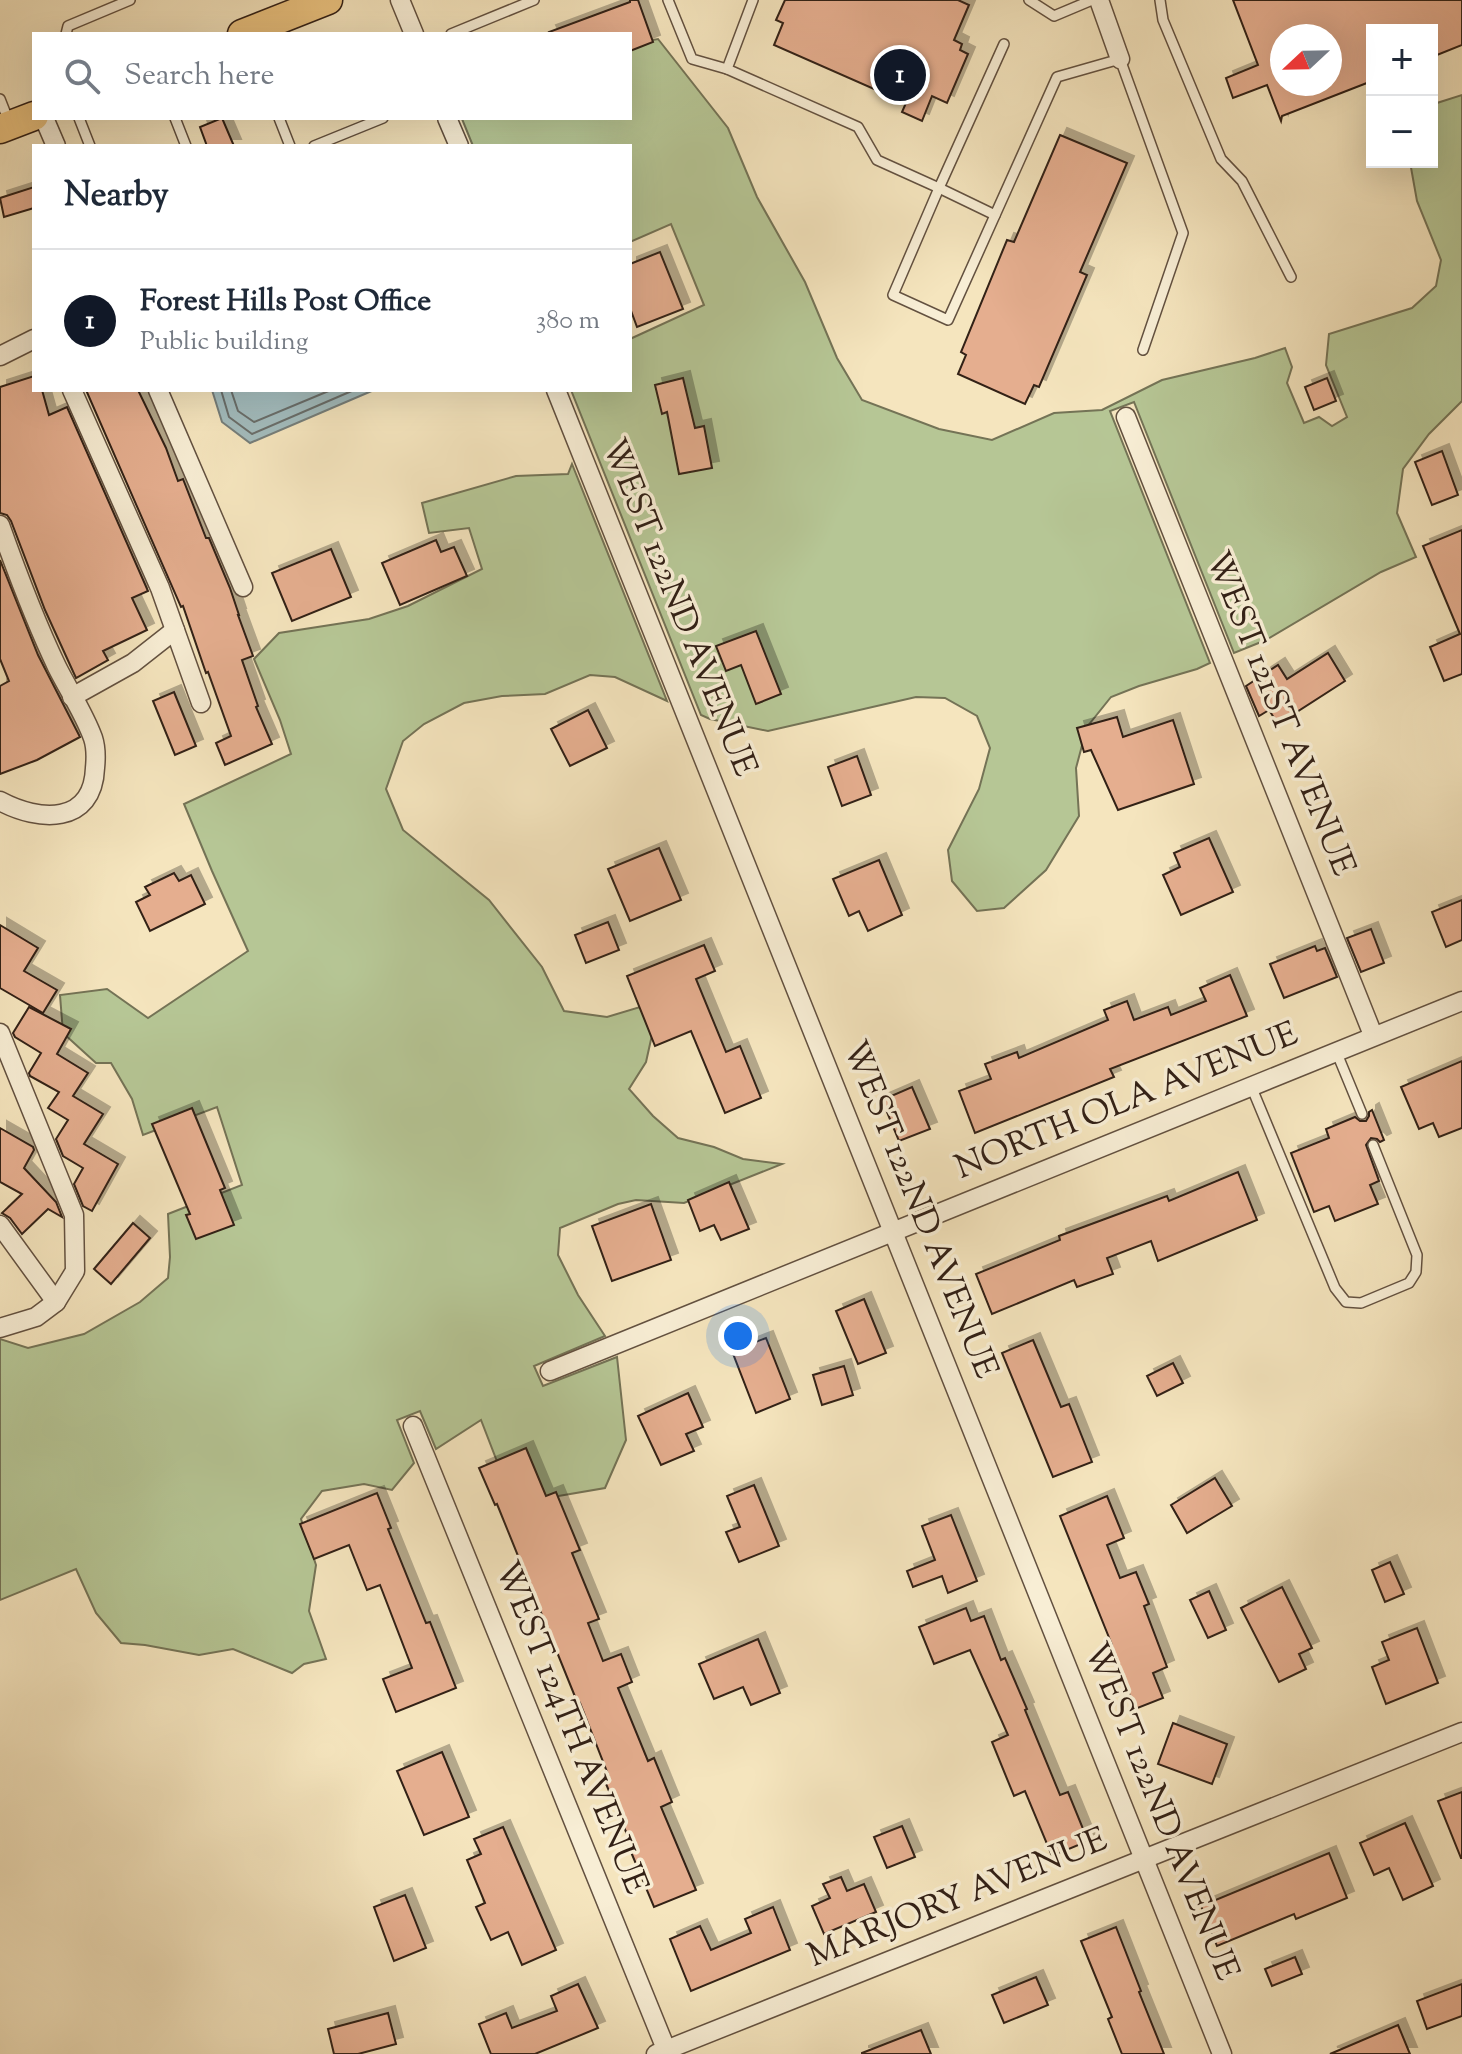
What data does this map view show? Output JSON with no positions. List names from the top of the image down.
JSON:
{
  "streets": {
    "street": [
      "WEST 122ND AVENUE",
      "WEST 121ST AVENUE",
      "NORTH OLA AVENUE",
      "WEST 124TH AVENUE",
      "MARJORY AVENUE"
    ]
  },
  "crossings": [
    ["WEST 122ND AVENUE", "NORTH OLA AVENUE"],
    ["WEST 122ND AVENUE", "MARJORY AVENUE"],
    ["WEST 121ST AVENUE", "NORTH OLA AVENUE"],
    ["WEST 124TH AVENUE", "MARJORY AVENUE"]
  ],
  "north": "left",
  "page": {
    "map_buttons": ["+", "−"],
    "search": "Search here",
    "pins": "1",
    "heading": "Nearby",
    "list": [
      {
        "mark": "1",
        "name": "Forest Hills Post Office",
        "note": "Public building",
        "value": "380 m"
      }
    ]
  }
}
